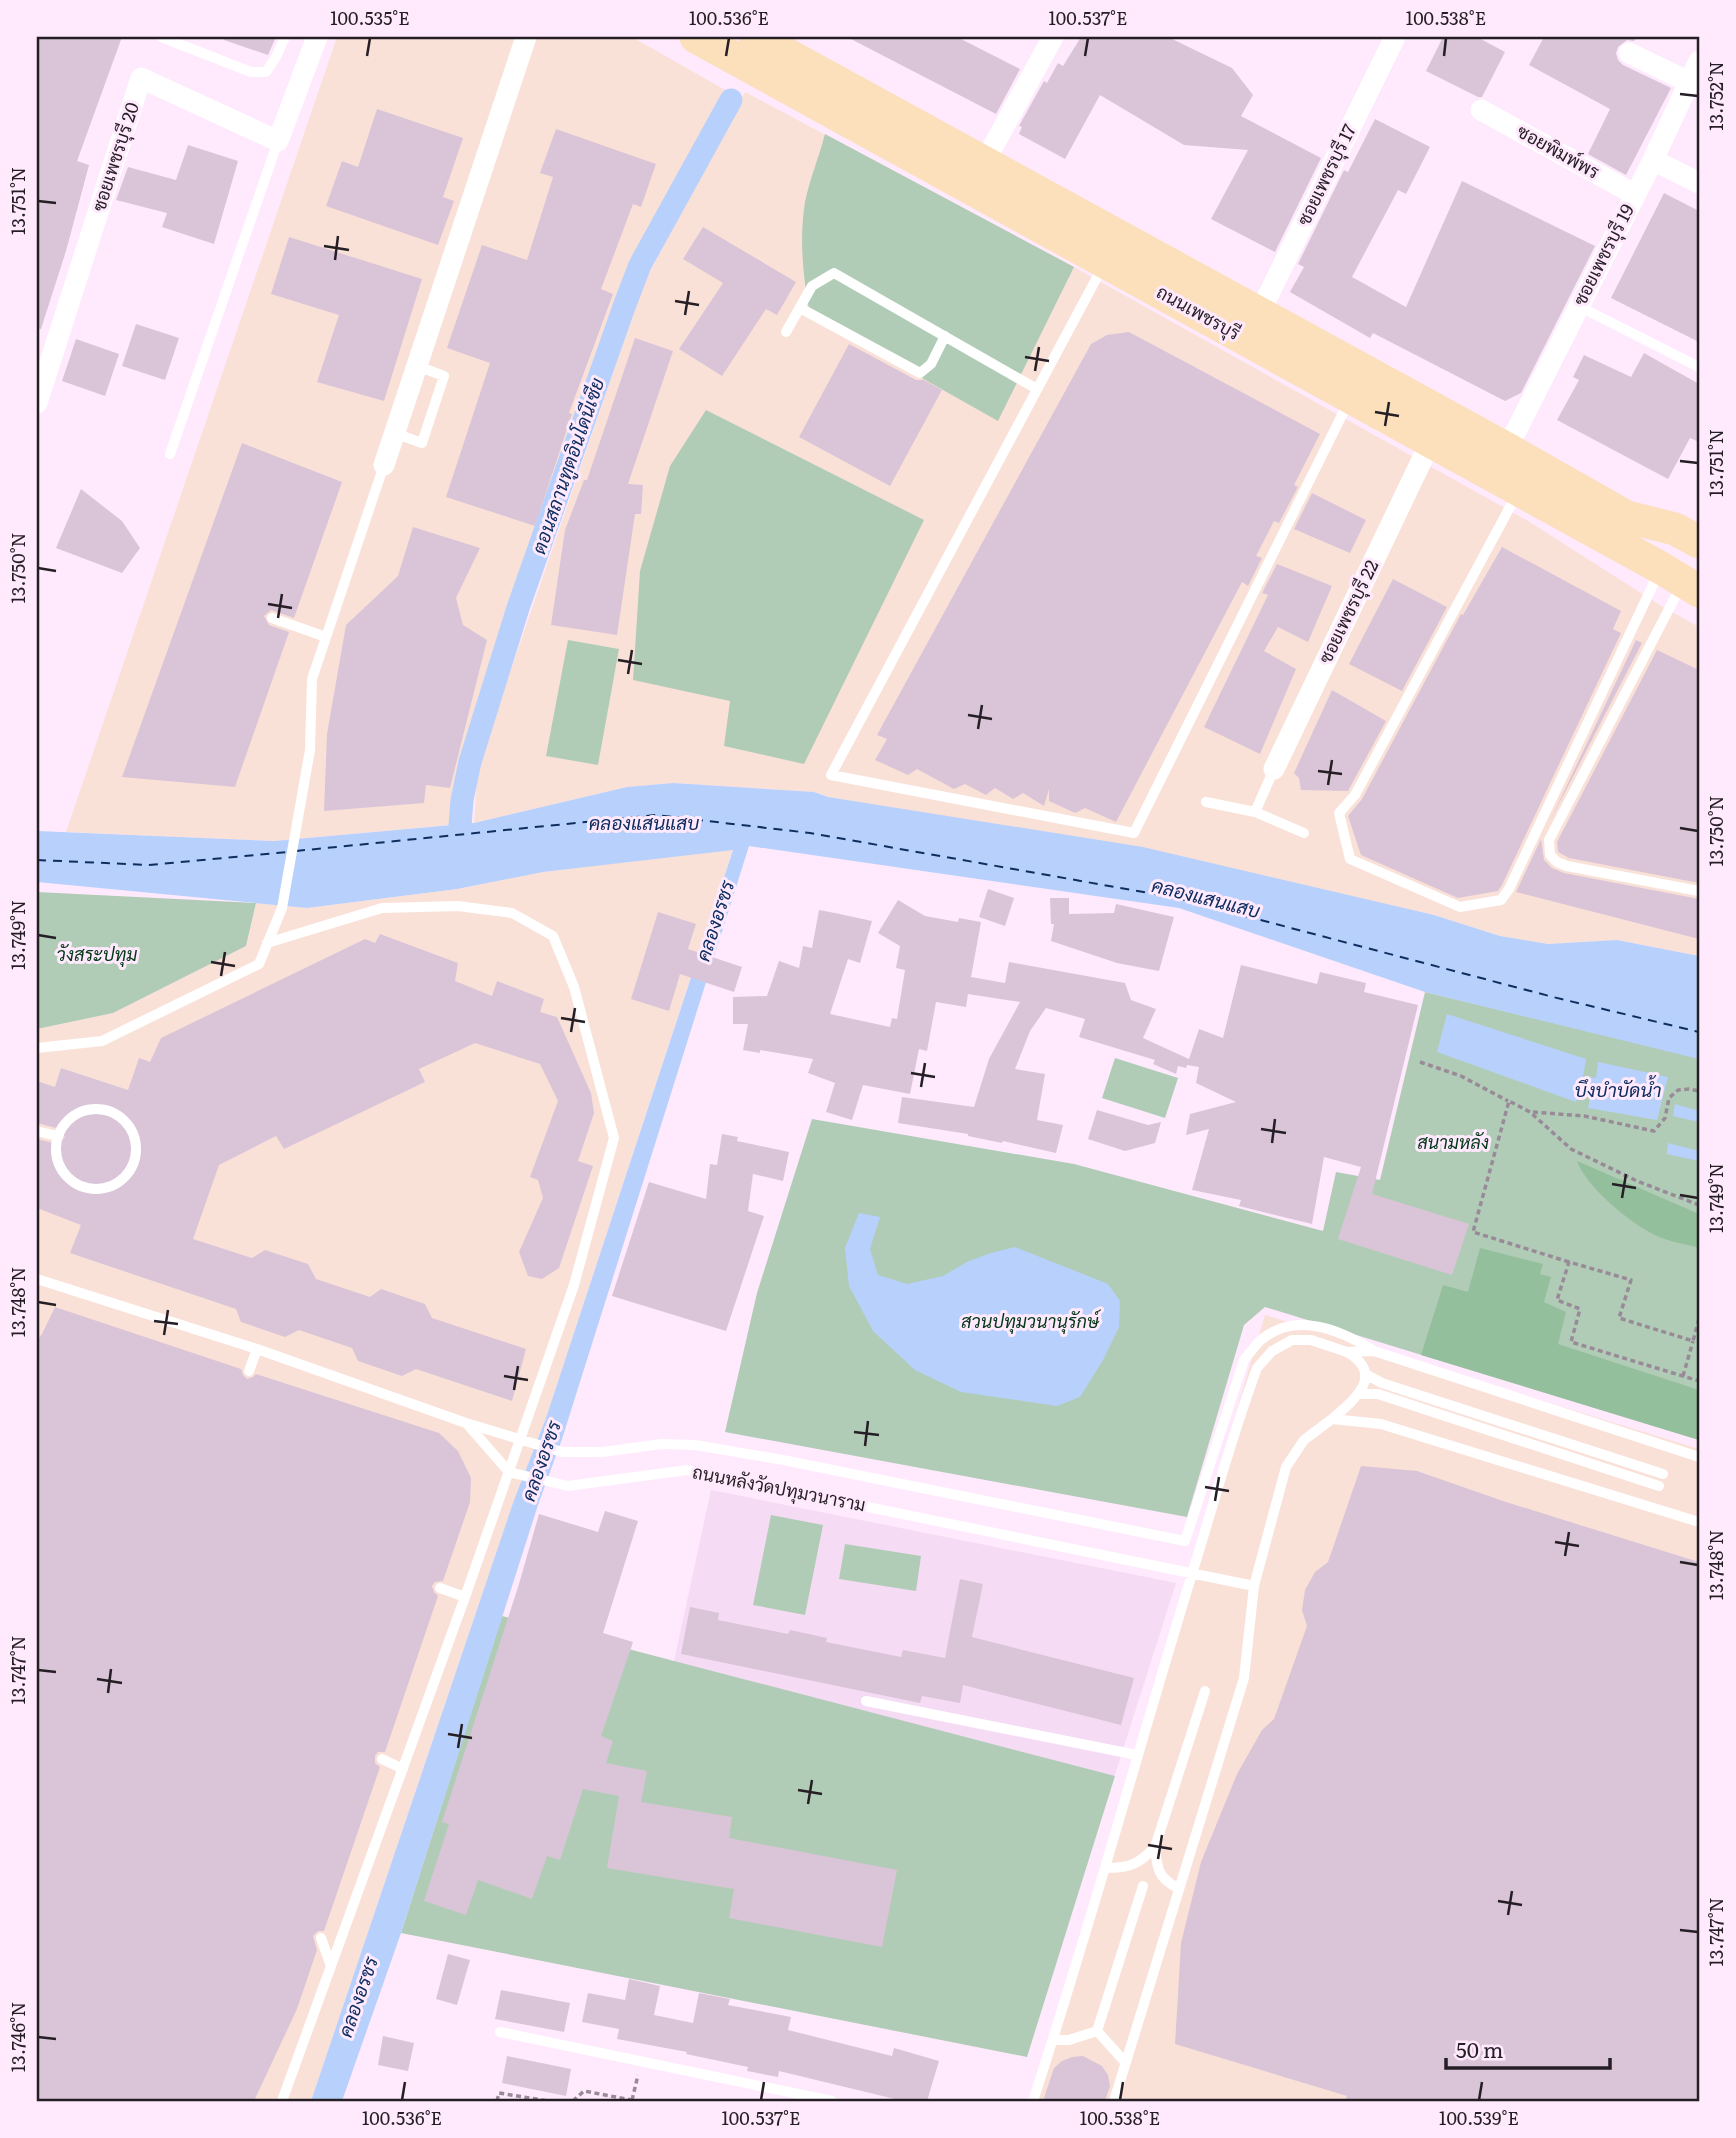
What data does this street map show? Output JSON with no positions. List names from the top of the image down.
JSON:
{
  "streets": {
    "main road": ["ถนนเพชรบุรี"],
    "street": [
      "ซอยพิมพ์พร",
      "ซอยเพชรบุรี 20",
      "ซอยเพชรบุรี 17",
      "ซอยเพชรบุรี 19",
      "ซอยเพชรบุรี 22"
    ],
    "lane": ["ถนนหลังวัดปทุมวนาราม"]
  },
  "crossings": [
    ["ซอยพิมพ์พร", "ซอยเพชรบุรี 19"],
    ["ซอยเพชรบุรี 17", "ถนนเพชรบุรี"],
    ["ซอยเพชรบุรี 19", "ถนนเพชรบุรี"],
    ["ถนนเพชรบุรี", "ซอยเพชรบุรี 22"]
  ],
  "water": [
    "ตอนสถานทูตอินโดนีเซีย",
    "คลองแสนแสบ",
    "คลองอรชร",
    "บึงบำบัดน้ำ"
  ],
  "parks": ["วังสระปทุม", "สนามหลัง", "สวนปทุมวนานุรักษ์"],
  "scale_bar": "50 m",
  "coordinates": [
    "100.535°E",
    "100.536°E",
    "100.537°E",
    "100.538°E",
    "13.752°N",
    "13.751°N",
    "13.750°N",
    "13.749°N",
    "13.748°N",
    "13.747°N",
    "13.746°N",
    "100.539°E"
  ]
}
